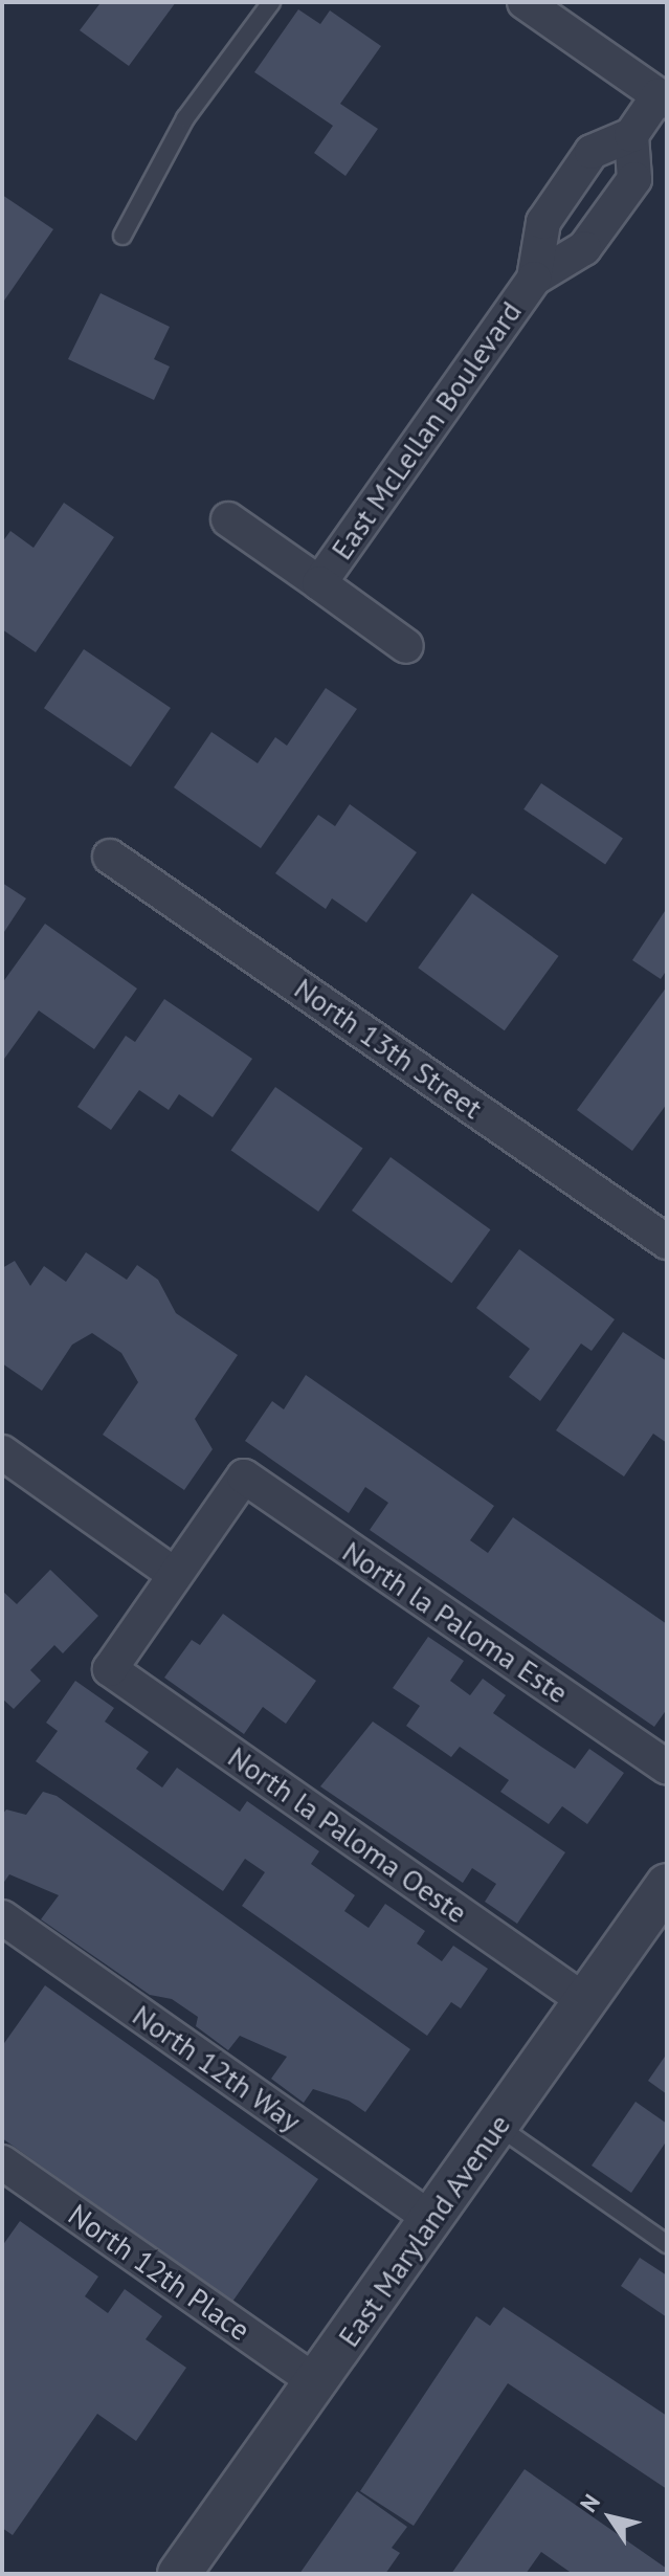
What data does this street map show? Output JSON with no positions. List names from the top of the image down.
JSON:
{
  "streets": {
    "street": [
      "East McLellan Boulevard",
      "North 13th Street",
      "North la Paloma Este",
      "North la Paloma Oeste",
      "North 12th Way",
      "East Maryland Avenue",
      "North 12th Place"
    ]
  },
  "crossings": [
    ["North la Paloma Este", "North la Paloma Oeste"],
    ["North la Paloma Oeste", "East Maryland Avenue"],
    ["North 12th Way", "East Maryland Avenue"],
    ["East Maryland Avenue", "North 12th Place"]
  ],
  "north": "top left"
}
